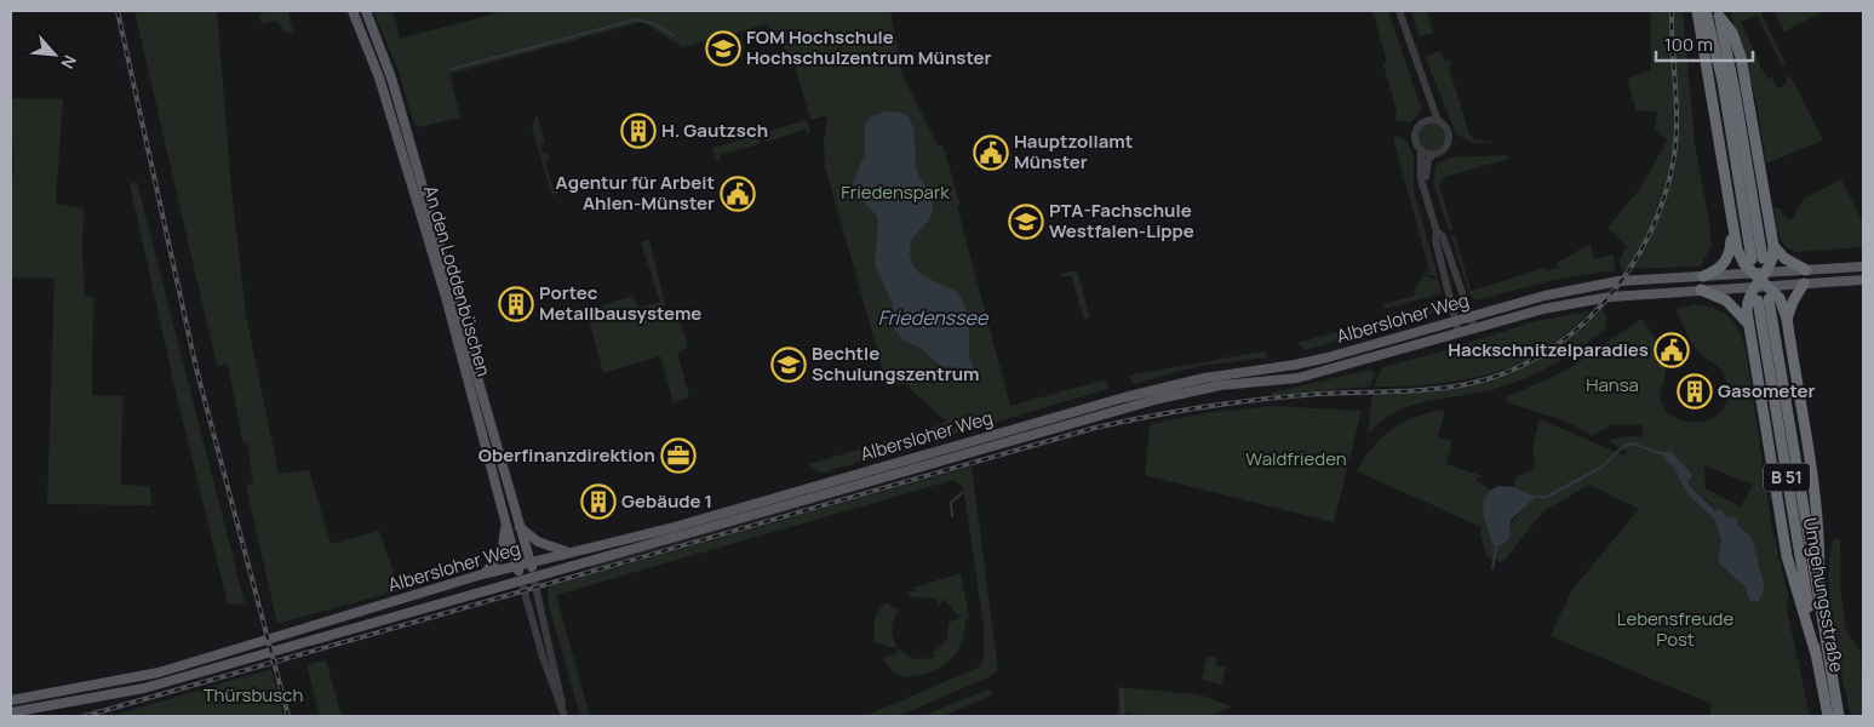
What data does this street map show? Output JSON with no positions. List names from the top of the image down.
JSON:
{
  "streets": {
    "highway": ["B 51", "Umgehungsstraße"],
    "main road": ["An den Loddenbüschen", "Albersloher Weg"]
  },
  "crossings": [
    ["An den Loddenbüschen", "Albersloher Weg"],
    ["Albersloher Weg", "B 51"],
    ["B 51", "Umgehungsstraße"]
  ],
  "water": ["Friedenssee"],
  "parks": [
    "Friedenspark",
    "Hansa",
    "Waldfrieden",
    "Lebensfreude Post",
    "Thürsbusch"
  ],
  "places": {
    "school or university": ["FOM Hochschule Hochschulzentrum Münster", "PTA-Fachschule Westfalen-Lippe", "Bechtle Schulungszentrum"],
    "building": [
      "H. Gautzsch",
      "Portec Metallbausysteme",
      "Gasometer",
      "Gebäude 1"
    ],
    "public building": ["Hauptzollamt Münster", "Agentur für Arbeit Ahlen-Münster", "Hackschnitzelparadies"],
    "office": ["Oberfinanzdirektion"]
  },
  "scale_bar": "100 m",
  "north": "bottom right"
}
